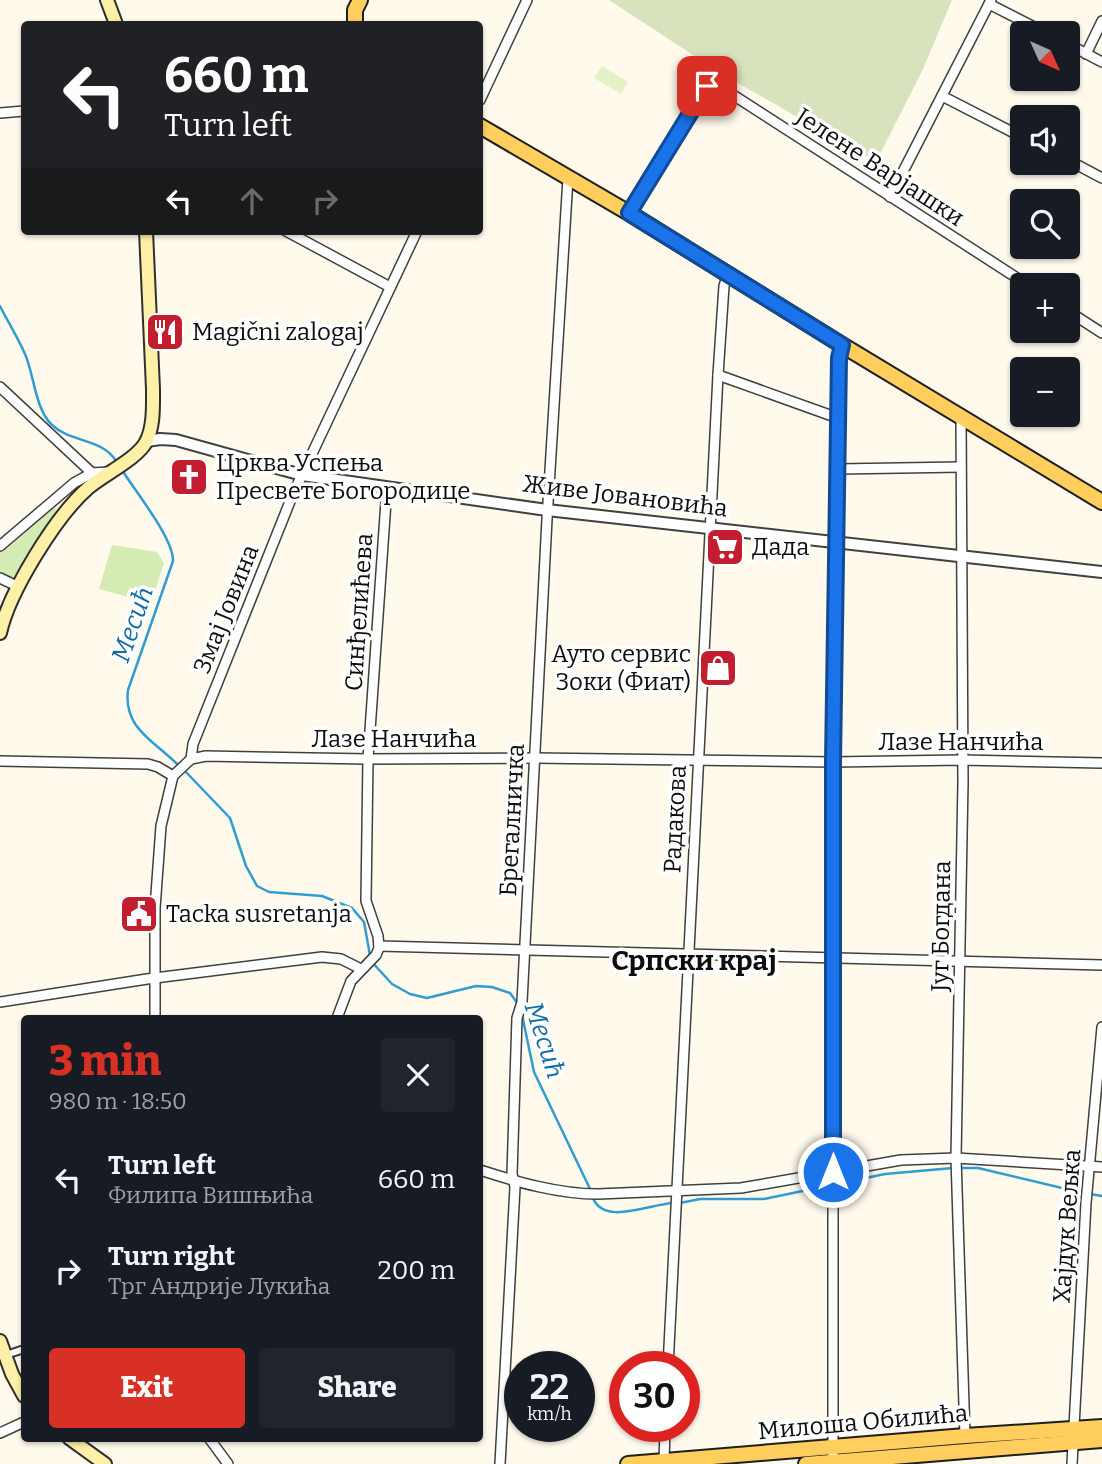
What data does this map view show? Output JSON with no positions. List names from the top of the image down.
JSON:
{
  "streets": {
    "main road": ["Милоша Обилића"],
    "street": [
      "Јелене Варјашки",
      "Живе Јовановића",
      "Змај Јовина",
      "Синђелићева",
      "Лазе Нанчића",
      "Радакова",
      "Брегалничка",
      "Југ Богдана",
      "Хајдук Вељка"
    ]
  },
  "crossings": [
    ["Живе Јовановића", "Змај Јовина"],
    ["Живе Јовановића", "Синђелићева"],
    ["Живе Јовановића", "Радакова"],
    ["Живе Јовановића", "Брегалничка"],
    ["Живе Јовановића", "Југ Богдана"],
    ["Змај Јовина", "Лазе Нанчића"],
    ["Синђелићева", "Лазе Нанчића"],
    ["Лазе Нанчића", "Радакова"],
    ["Лазе Нанчића", "Брегалничка"],
    ["Лазе Нанчића", "Југ Богдана"],
    ["Југ Богдана", "Милоша Обилића"],
    ["Хајдук Вељка", "Милоша Обилића"]
  ],
  "districts": ["Српски крај"],
  "water": ["Месић"],
  "places": {
    "restaurant": ["Magični zalogaj"],
    "church": ["Црква Успења Пресвете Богородице"],
    "supermarket": ["Дада"],
    "shop": ["Ауто сервис Зоки (Фиат)"],
    "public building": ["Tacka susretanja"]
  },
  "north": "bottom right",
  "page": {
    "map_buttons": ["+", "−"],
    "turn": ["660 m", "Turn left"],
    "heading": ["3 min", "980 m · 18:50"],
    "list": [
      {
        "name": "Turn left",
        "note": "Филипа Вишњића",
        "value": "660 m"
      },
      {
        "name": "Turn right",
        "note": "Трг Андрије Лукића",
        "value": "200 m"
      }
    ],
    "buttons": ["Exit", "Share"],
    "speed": "22 km/h",
    "limit": "30"
  }
}
